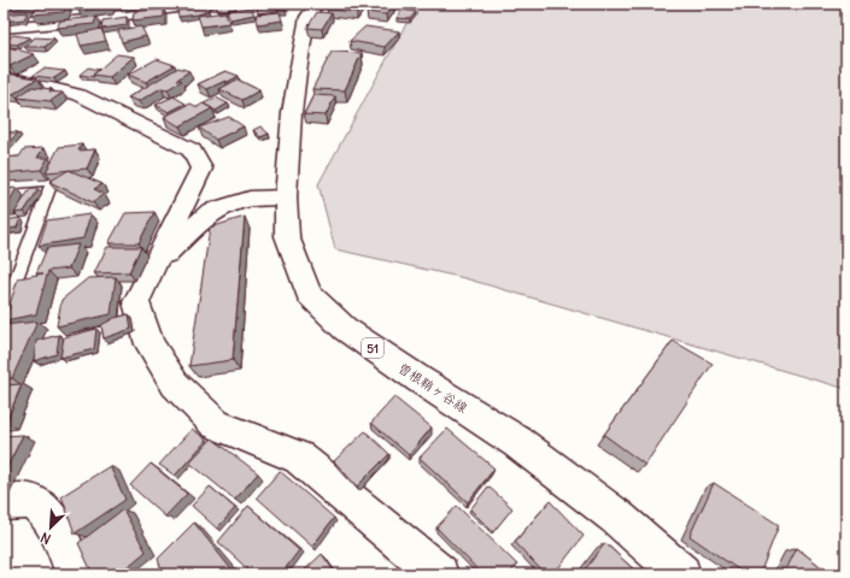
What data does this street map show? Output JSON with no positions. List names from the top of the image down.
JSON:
{
  "streets": {
    "street": ["51", "曽根鞘ヶ谷線"]
  },
  "north": "bottom left"
}
